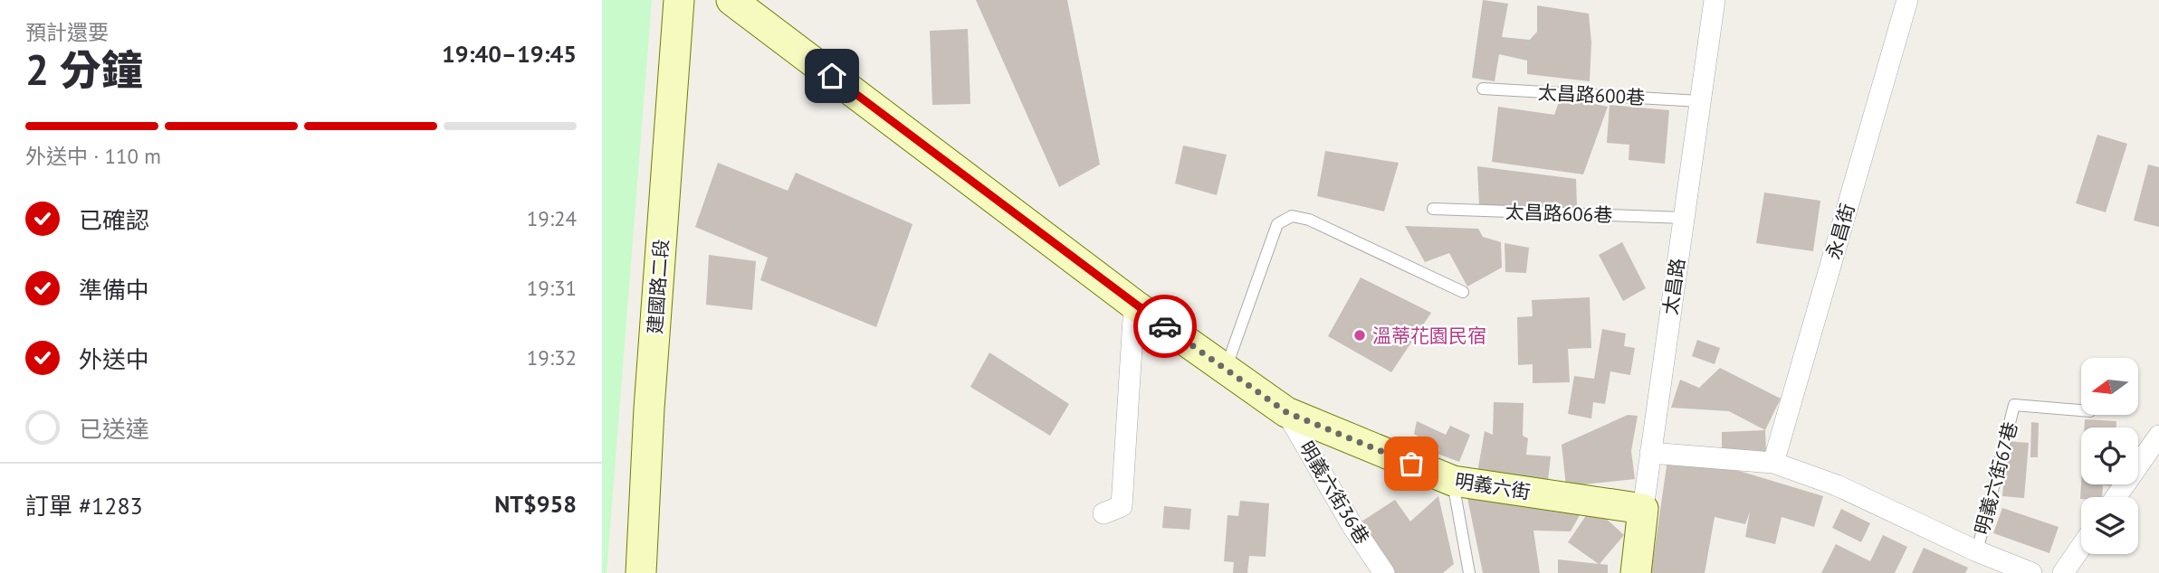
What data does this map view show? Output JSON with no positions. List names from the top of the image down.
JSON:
{
  "streets": {
    "street": [
      "永昌街",
      "建國路二段",
      "太昌路",
      "明義六街",
      "明義六街36巷"
    ],
    "lane": ["太昌路600巷", "太昌路606巷", "明義六街67巷"]
  },
  "crossings": [
    ["太昌路600巷", "太昌路"],
    ["太昌路606巷", "太昌路"],
    ["太昌路", "明義六街"],
    ["明義六街", "明義六街36巷"]
  ],
  "places": ["溫蒂花園民宿"],
  "north": "left",
  "page": {
    "heading": ["2 分鐘", "預計還要", "19:40–19:45"],
    "panel": ["訂單 #1283", "NT$958"],
    "bar": "外送中 · 110 m",
    "list": [
      ["已確認", "19:24"],
      ["準備中", "19:31"],
      ["外送中", "19:32"],
      "已送達"
    ]
  }
}
